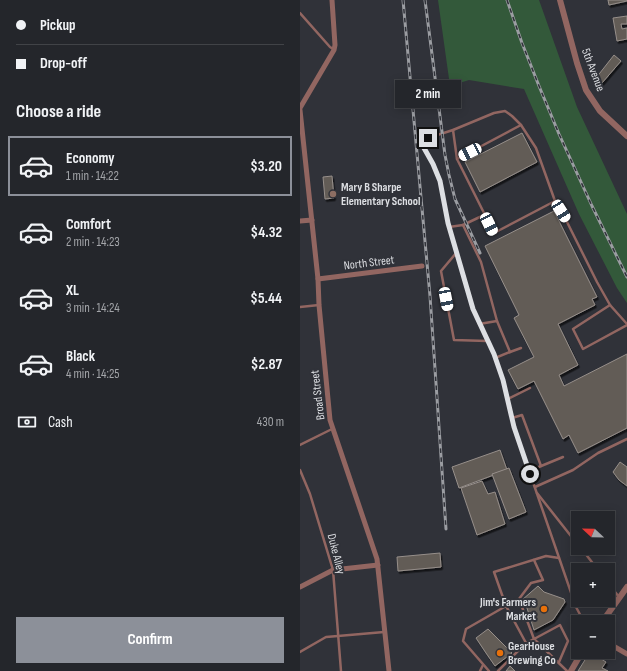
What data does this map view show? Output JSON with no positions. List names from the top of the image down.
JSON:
{
  "streets": {
    "street": ["5th Avenue", "North Street", "Broad Street"],
    "lane": ["Duke Alley"]
  },
  "crossings": [
    ["North Street", "Broad Street"]
  ],
  "places": ["Mary B Sharpe Elementary School", "Jim's Farmers Market", "GearHouse Brewing Co"],
  "north": "left",
  "page": {
    "banner": ["Pickup", "Drop-off"],
    "bubble": "2 min",
    "heading": "Choose a ride",
    "list": [
      {
        "name": "Economy",
        "note": "1 min · 14:22",
        "value": "$3.20"
      },
      {
        "name": "Comfort",
        "note": "2 min · 14:23",
        "value": "$4.32"
      },
      {
        "name": "XL",
        "note": "3 min · 14:24",
        "value": "$5.44"
      },
      {
        "name": "Black",
        "note": "4 min · 14:25",
        "value": "$2.87"
      }
    ],
    "pay": ["Cash", "430 m"],
    "map_buttons": ["+", "−"],
    "buttons": "Confirm"
  }
}
